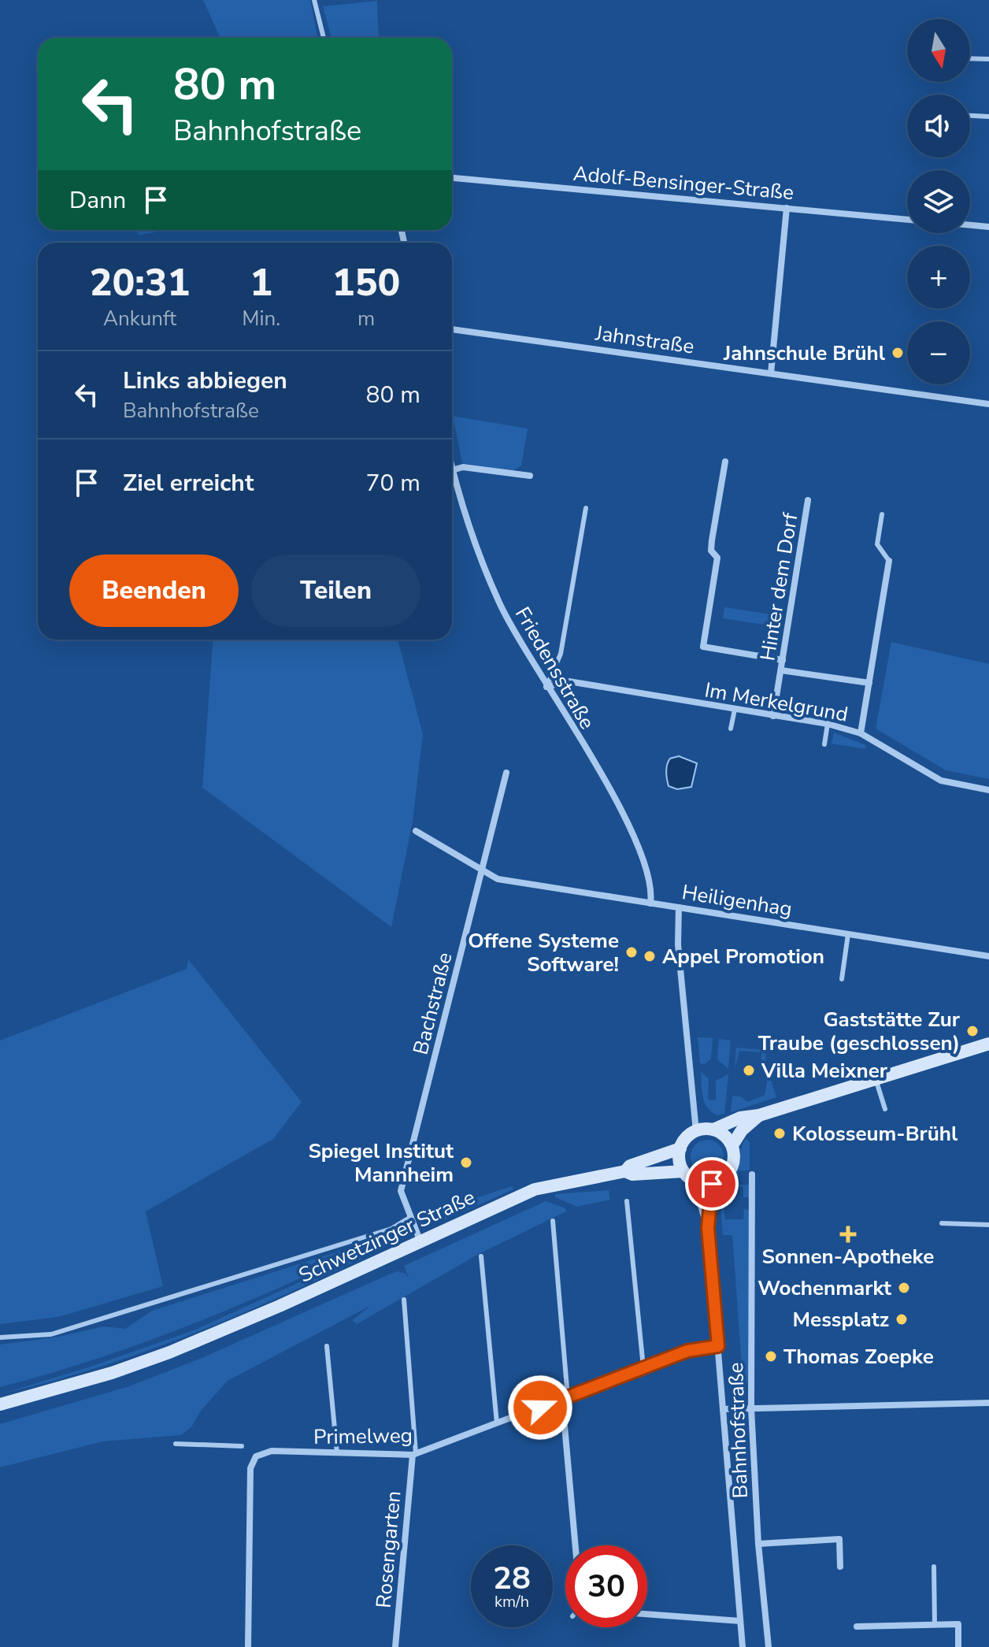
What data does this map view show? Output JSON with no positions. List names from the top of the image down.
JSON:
{
  "streets": {
    "main road": ["Schwetzinger Straße"],
    "street": [
      "Adolf-Bensinger-Straße",
      "Jahnstraße",
      "Hinter dem Dorf",
      "Friedensstraße",
      "Im Merkelgrund",
      "Heiligenhag",
      "Bachstraße",
      "Bahnhofstraße",
      "Primelweg",
      "Rosengarten"
    ]
  },
  "crossings": [
    ["Hinter dem Dorf", "Im Merkelgrund"],
    ["Friedensstraße", "Im Merkelgrund"],
    ["Friedensstraße", "Heiligenhag"],
    ["Heiligenhag", "Bachstraße"],
    ["Bachstraße", "Schwetzinger Straße"],
    ["Schwetzinger Straße", "Bahnhofstraße"],
    ["Bahnhofstraße", "Primelweg"],
    ["Primelweg", "Rosengarten"]
  ],
  "places": {
    "other": [
      "Jahnschule Brühl",
      "Offene Systeme Software!",
      "Appel Promotion",
      "Gaststätte Zur Traube (geschlossen)",
      "Villa Meixner",
      "Kolosseum-Brühl",
      "Spiegel Institut Mannheim",
      "Wochenmarkt",
      "Messplatz",
      "Thomas Zoepke"
    ],
    "health": ["Sonnen-Apotheke"]
  },
  "north": "bottom",
  "page": {
    "map_buttons": ["+", "−"],
    "turn": ["80 m", "Bahnhofstraße"],
    "then": "Dann",
    "eta": [
      "20:31",
      "Ankunft",
      "1",
      "Min.",
      "150",
      "m"
    ],
    "list": [
      {
        "name": "Links abbiegen",
        "note": "Bahnhofstraße",
        "value": "80 m"
      },
      {
        "name": "Ziel erreicht",
        "value": "70 m"
      }
    ],
    "buttons": ["Beenden", "Teilen"],
    "speed": "28 km/h",
    "limit": "30"
  }
}
